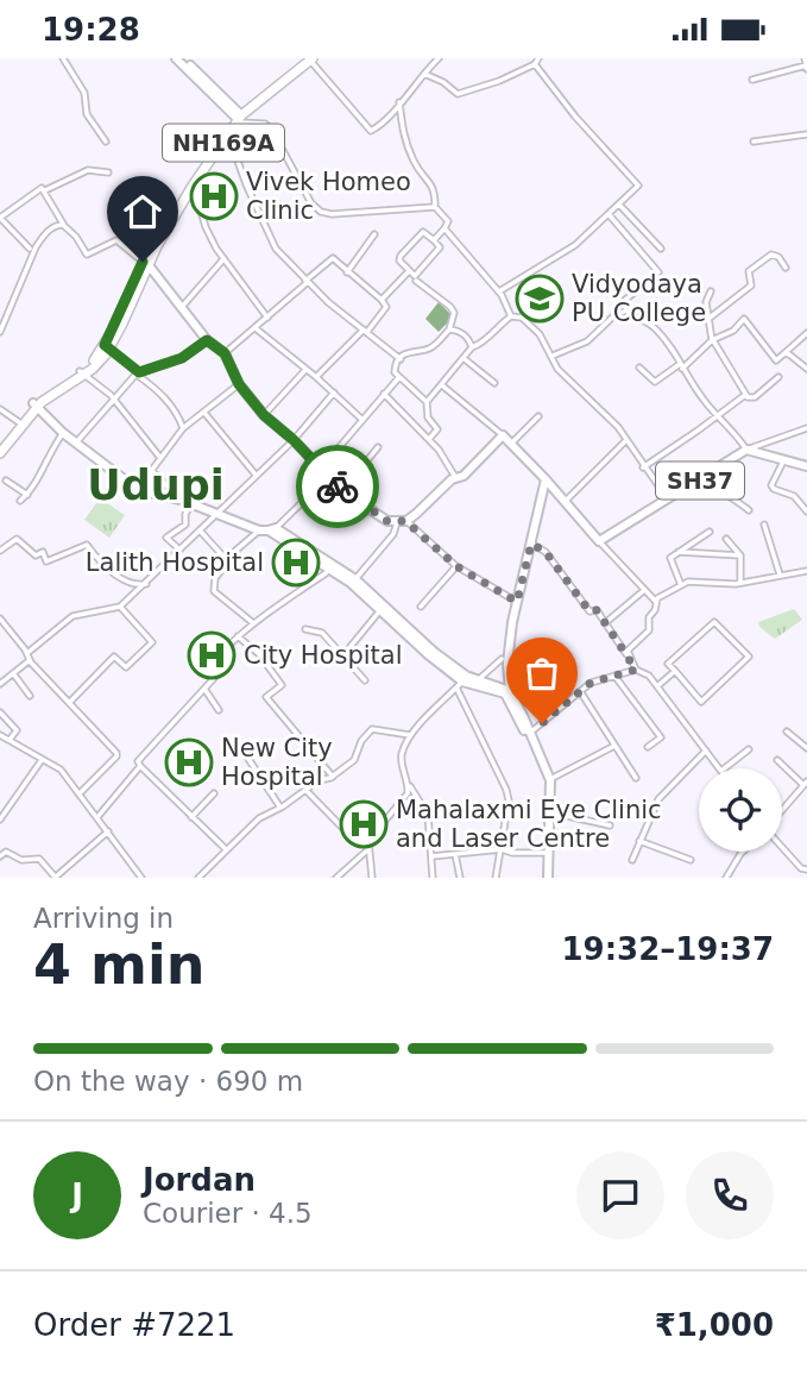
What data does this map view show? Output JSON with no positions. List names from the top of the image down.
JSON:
{
  "streets": {
    "highway": ["NH169A"],
    "main road": ["SH37"]
  },
  "districts": ["Udupi"],
  "places": {
    "hospital": [
      "Vivek Homeo Clinic",
      "Lalith Hospital",
      "City Hospital",
      "New City Hospital",
      "Mahalaxmi Eye Clinic and Laser Centre"
    ],
    "school or university": ["Vidyodaya PU College"]
  },
  "page": {
    "status": "19:28",
    "heading": ["4 min", "Arriving in", "19:32–19:37"],
    "panel": [
      "Jordan",
      "Courier · 4.5",
      "Order #7221",
      "₹1,000"
    ],
    "bar": "On the way · 690 m",
    "round": "J"
  }
}
